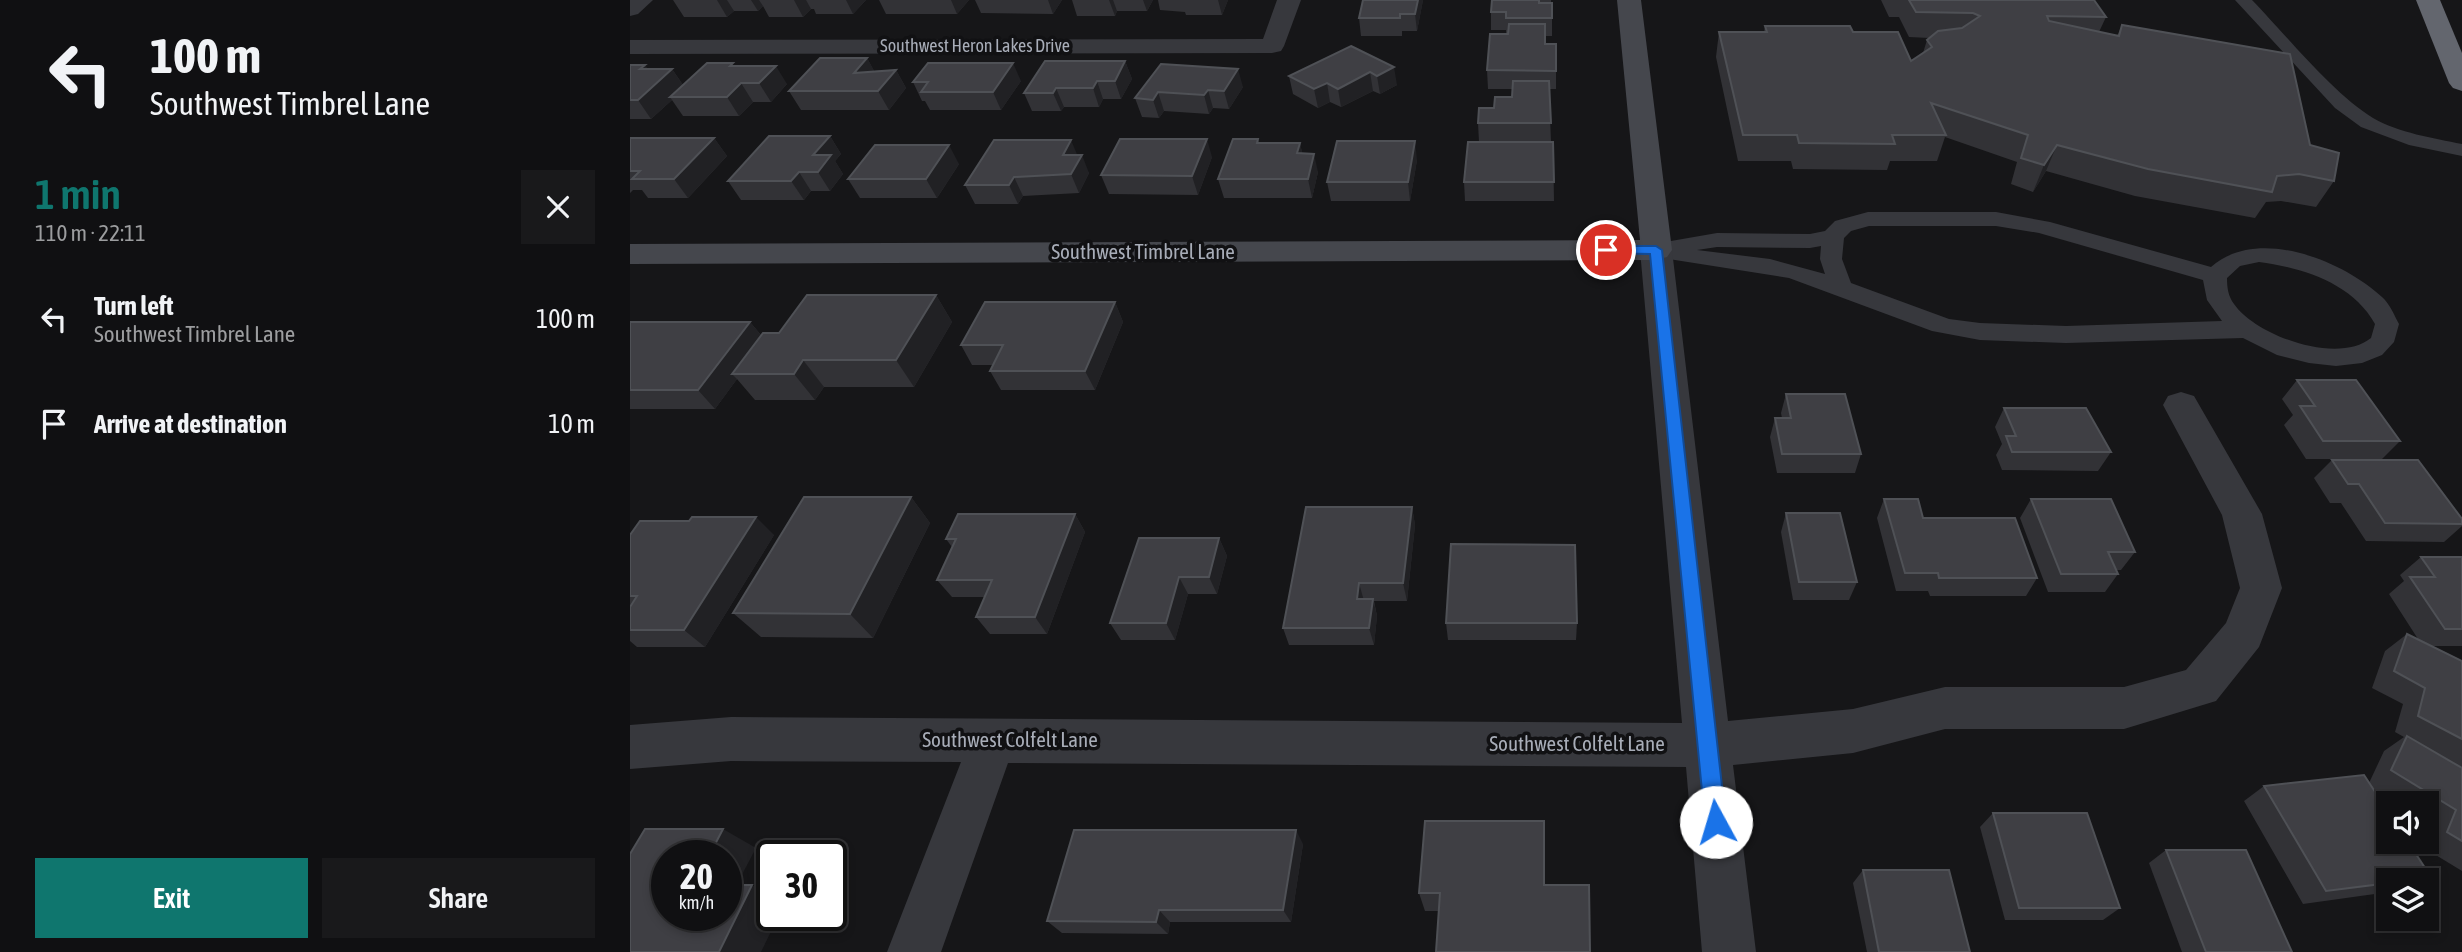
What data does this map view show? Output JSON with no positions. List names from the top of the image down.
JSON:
{
  "streets": {
    "street": ["Southwest Heron Lakes Drive", "Southwest Timbrel Lane", "Southwest Colfelt Lane"]
  },
  "page": {
    "turn": ["100 m", "Southwest Timbrel Lane"],
    "heading": ["1 min", "110 m · 22:11"],
    "list": [
      {
        "name": "Turn left",
        "note": "Southwest Timbrel Lane",
        "value": "100 m"
      },
      {
        "name": "Arrive at destination",
        "value": "10 m"
      }
    ],
    "speed": "20 km/h",
    "limit": "30",
    "buttons": ["Exit", "Share"]
  }
}
